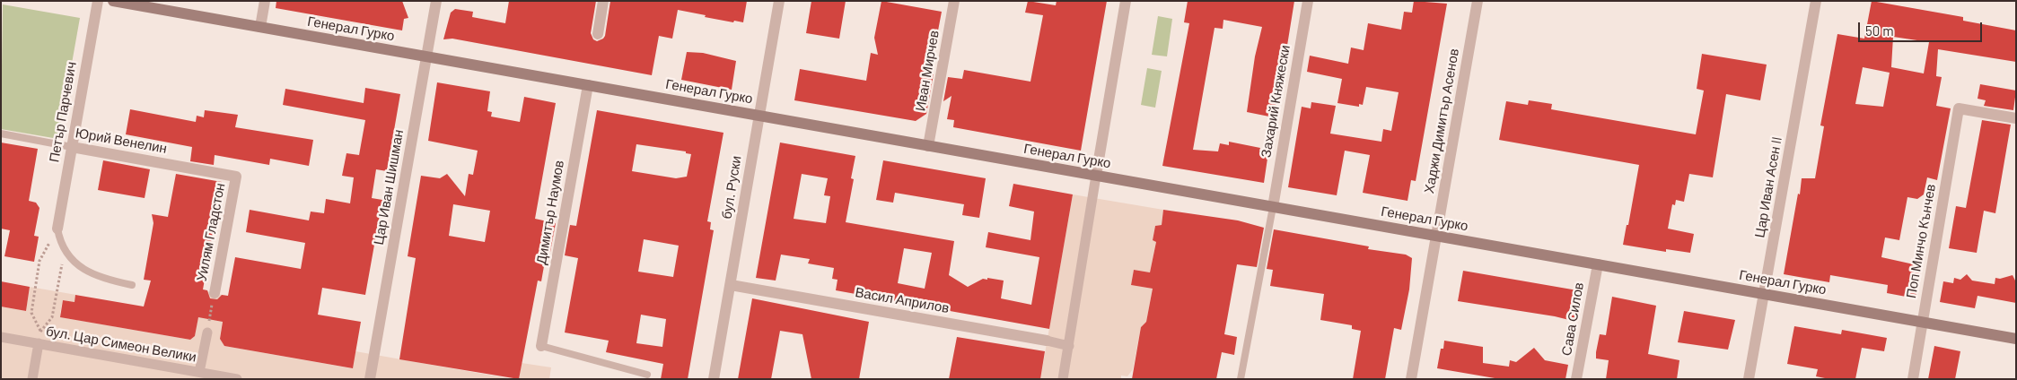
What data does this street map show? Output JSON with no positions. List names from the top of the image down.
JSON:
{
  "streets": {
    "main road": ["Генерал Гурко"],
    "street": [
      "Иван Мирчев",
      "Захарий Княжески",
      "Петър Парчевич",
      "Хаджи Димитър Асенов",
      "Юрий Венелин",
      "Цар Иван Шишман",
      "бул. Руски",
      "Цар Иван Асен II",
      "Димитър Наумов",
      "Уилям Гладстон",
      "Поп Минчо Кънчев",
      "Васил Априлов",
      "Сава Силов",
      "бул. Цар Симеон Велики"
    ]
  },
  "crossings": [
    ["Генерал Гурко", "Иван Мирчев"],
    ["Генерал Гурко", "Захарий Княжески"],
    ["Генерал Гурко", "Хаджи Димитър Асенов"],
    ["Генерал Гурко", "Цар Иван Шишман"],
    ["Генерал Гурко", "бул. Руски"],
    ["Генерал Гурко", "Цар Иван Асен II"],
    ["Генерал Гурко", "Димитър Наумов"],
    ["Генерал Гурко", "Поп Минчо Кънчев"],
    ["Генерал Гурко", "Сава Силов"],
    ["Петър Парчевич", "Юрий Венелин"],
    ["Юрий Венелин", "Уилям Гладстон"],
    ["бул. Руски", "Васил Априлов"]
  ],
  "scale_bar": "50 m"
}
